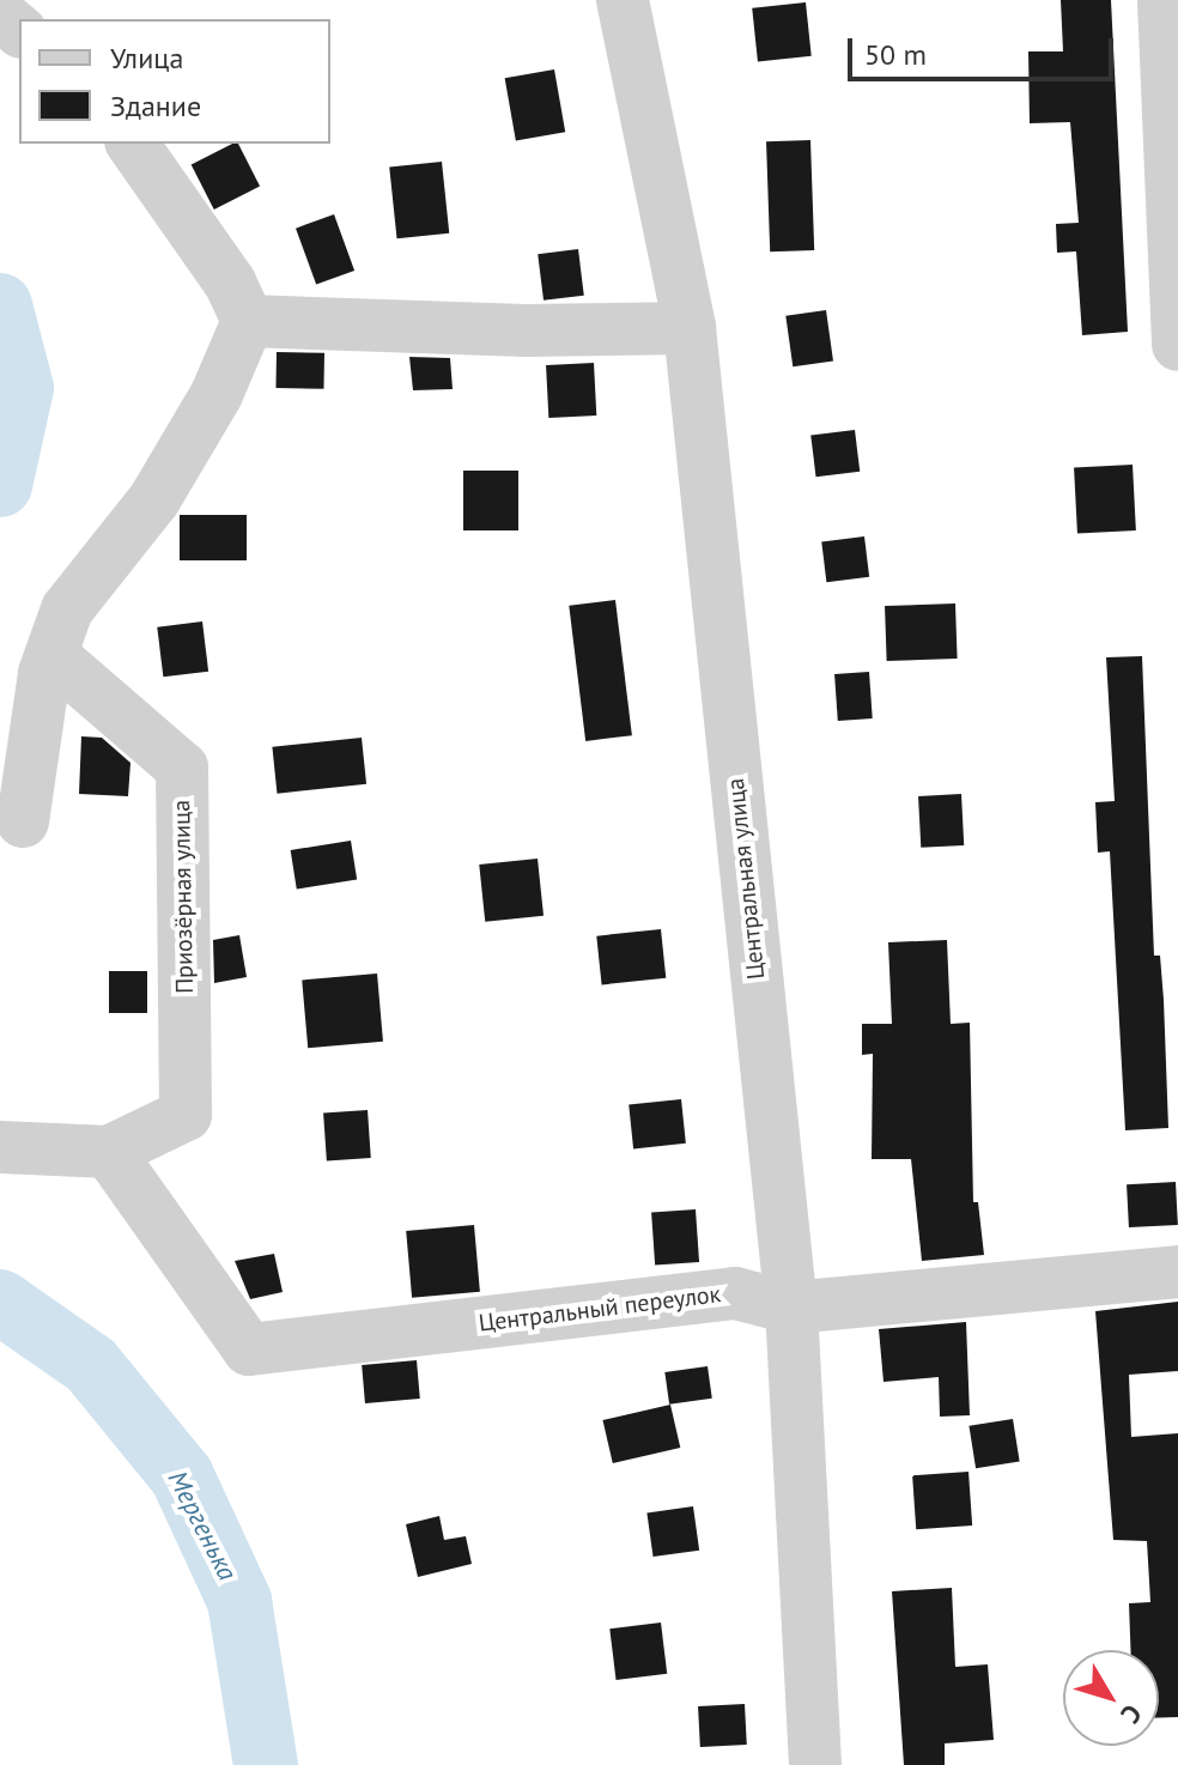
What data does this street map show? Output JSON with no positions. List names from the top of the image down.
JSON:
{
  "streets": {
    "street": ["Центральная улица", "Приозёрная улица", "Центральный переулок"]
  },
  "crossings": [
    ["Центральная улица", "Центральный переулок"],
    ["Приозёрная улица", "Центральный переулок"]
  ],
  "water": ["Мергенька"],
  "legend": ["Улица", "Здание"],
  "scale_bar": "50 m",
  "north": "bottom right"
}
